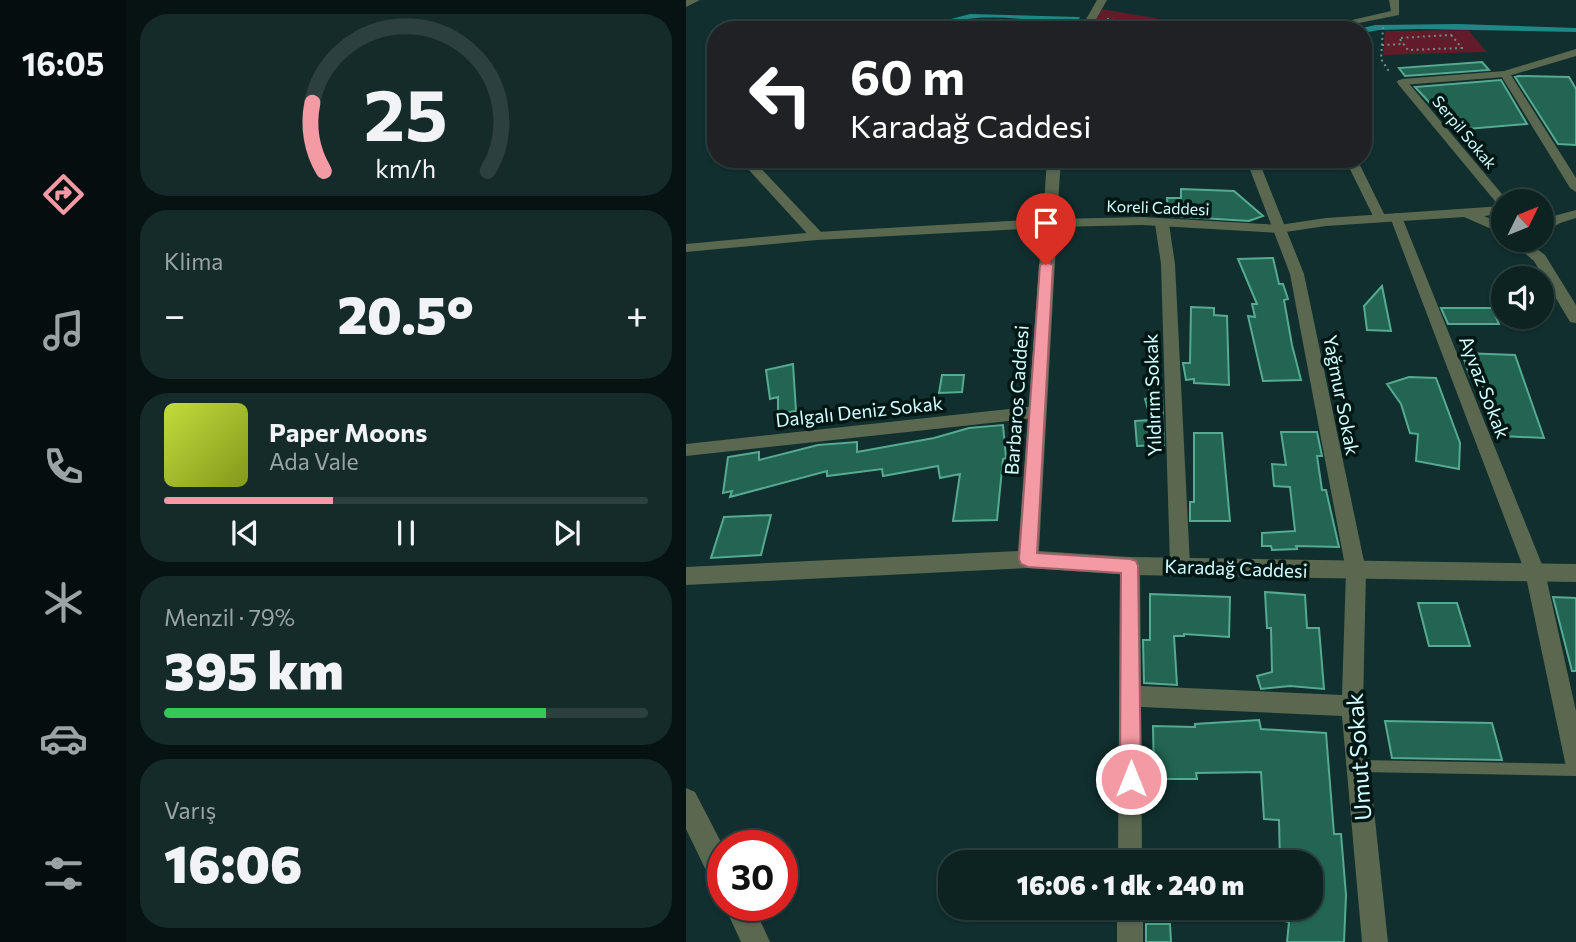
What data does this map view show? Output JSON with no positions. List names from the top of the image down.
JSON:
{
  "streets": {
    "street": [
      "Serpil Sokak",
      "Koreli Caddesi",
      "Ayvaz Sokak",
      "Yıldırım Sokak",
      "Yağmur Sokak",
      "Barbaros Caddesi",
      "Dalgalı Deniz Sokak",
      "Karadağ Caddesi",
      "Umut Sokak"
    ]
  },
  "crossings": [
    ["Koreli Caddesi", "Ayvaz Sokak"],
    ["Koreli Caddesi", "Yıldırım Sokak"],
    ["Koreli Caddesi", "Yağmur Sokak"],
    ["Koreli Caddesi", "Barbaros Caddesi"],
    ["Ayvaz Sokak", "Karadağ Caddesi"],
    ["Yıldırım Sokak", "Karadağ Caddesi"],
    ["Yağmur Sokak", "Karadağ Caddesi"],
    ["Yağmur Sokak", "Umut Sokak"],
    ["Barbaros Caddesi", "Dalgalı Deniz Sokak"],
    ["Barbaros Caddesi", "Karadağ Caddesi"],
    ["Karadağ Caddesi", "Umut Sokak"]
  ],
  "north": "top right",
  "page": {
    "tabs": "16:05",
    "turn": ["60 m", "Karadağ Caddesi"],
    "tile": [
      "Klima",
      ["Menzil · 79%", "395 km"],
      ["Varış", "16:06"]
    ],
    "heat": ["−", "20.5°", "+"],
    "song": ["Paper Moons", "Ada Vale"],
    "limit": "30",
    "trip": "16:06 · 1 dk · 240 m",
    "gauge": ["25", "km/h"]
  }
}
